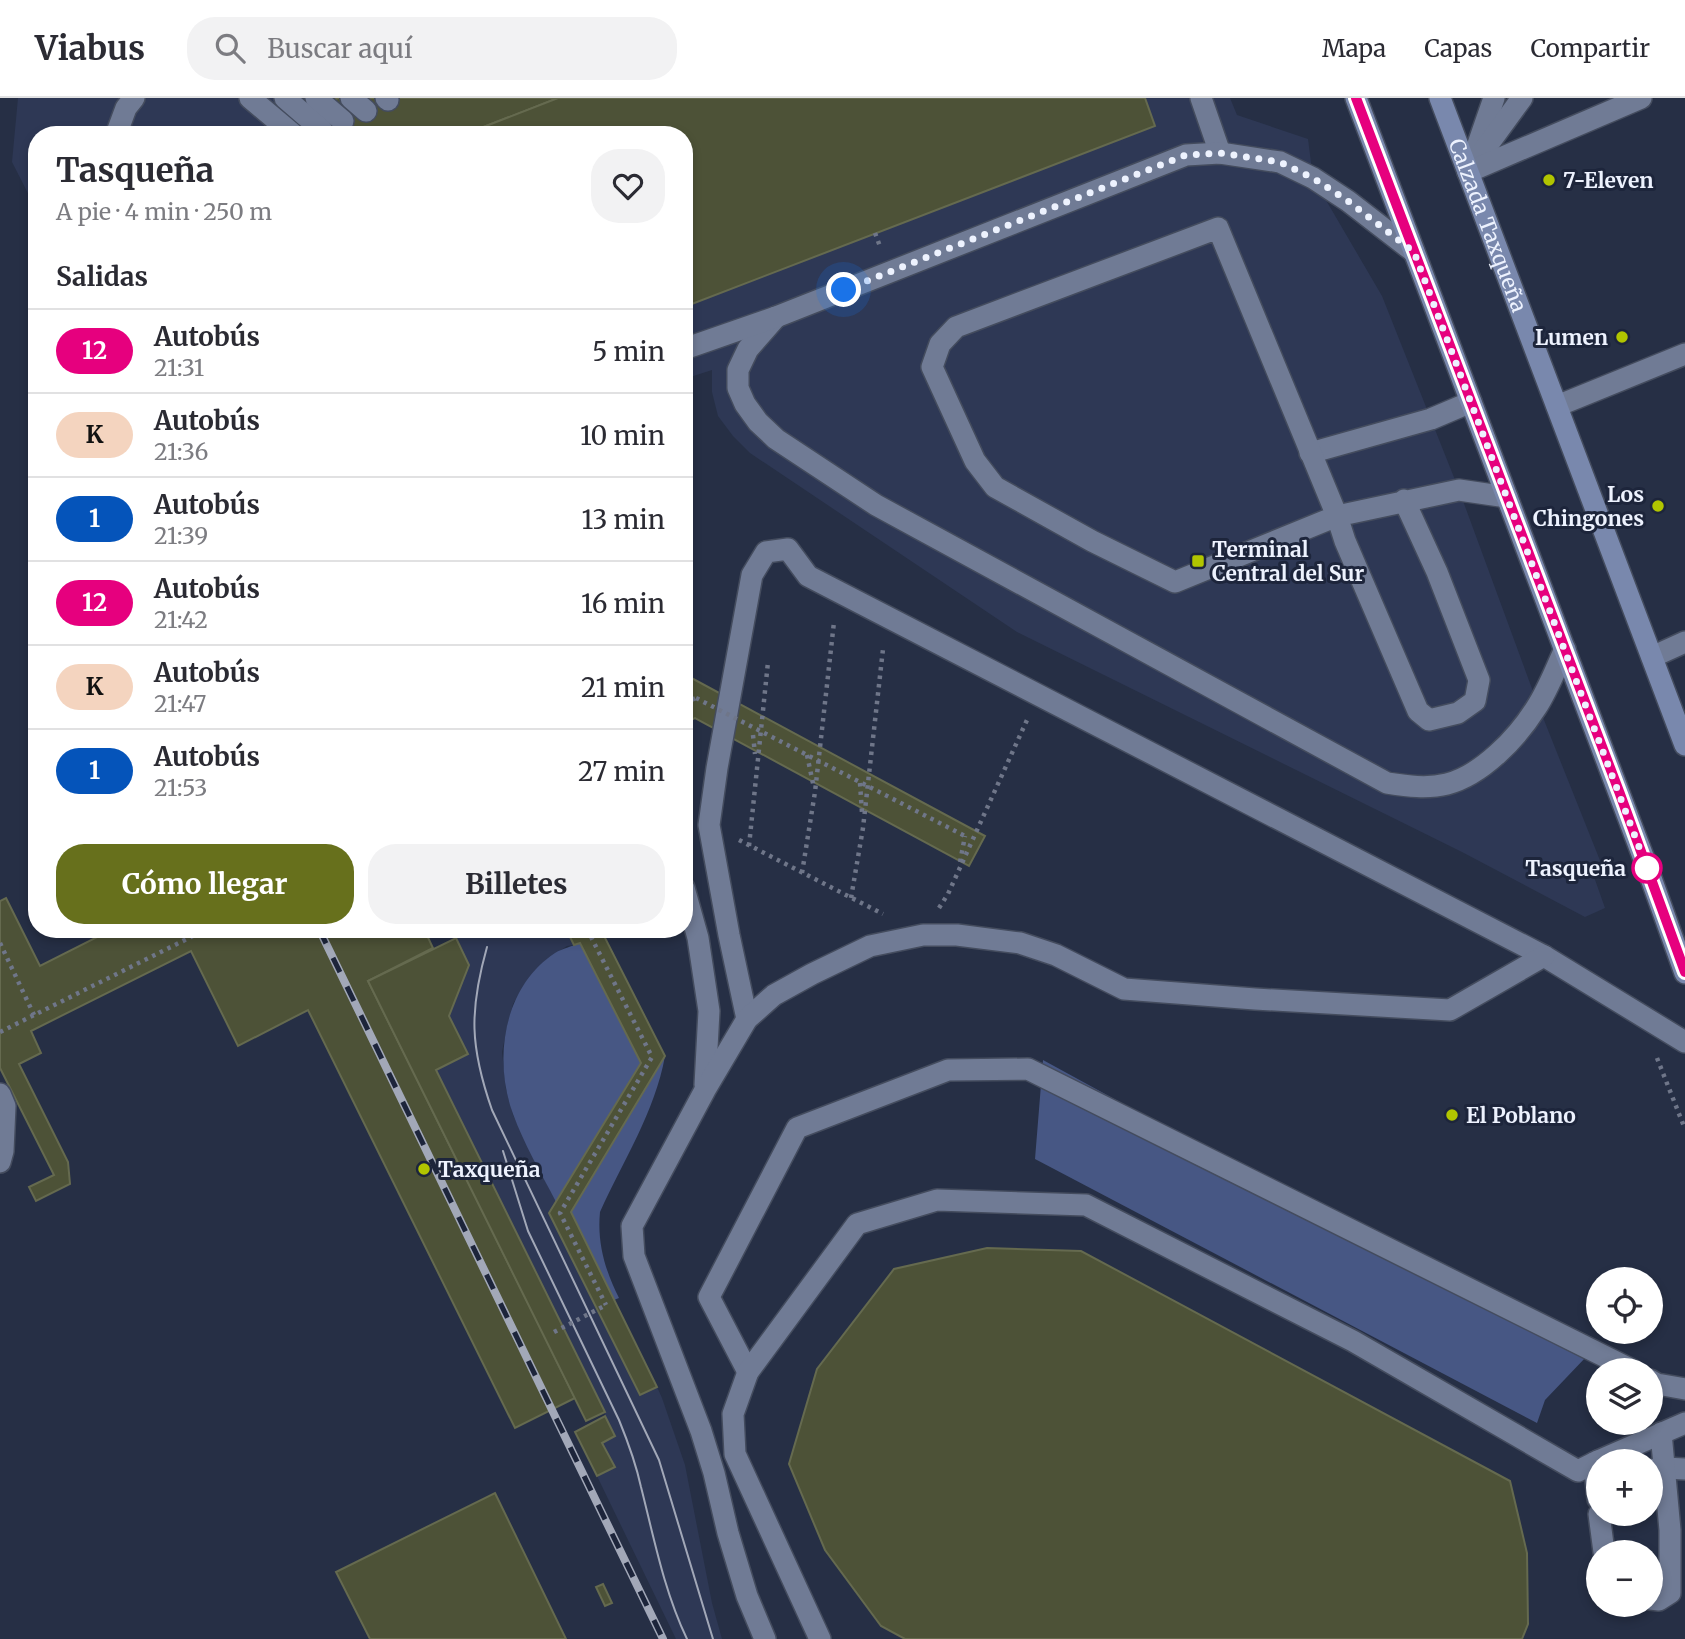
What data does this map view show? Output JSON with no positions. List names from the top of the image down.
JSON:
{
  "streets": {
    "main road": ["Calzada Taxqueña"]
  },
  "places": {
    "other": [
      "7-Eleven",
      "Lumen",
      "Los Chingones",
      "Tasqueña",
      "El Poblano",
      "Taxqueña"
    ],
    "transit": ["Terminal Central del Sur"]
  },
  "lines": ["bus line 12"],
  "page": {
    "header": "Viabus",
    "search": "Buscar aquí",
    "nav": ["Mapa", "Capas", "Compartir"],
    "heading": [
      ["Tasqueña", "A pie · 4 min · 250 m"],
      "Salidas"
    ],
    "list": [
      {
        "mark": "12",
        "name": "Autobús",
        "note": "21:31",
        "value": "5 min"
      },
      {
        "mark": "K",
        "name": "Autobús",
        "note": "21:36",
        "value": "10 min"
      },
      {
        "mark": "1",
        "name": "Autobús",
        "note": "21:39",
        "value": "13 min"
      },
      {
        "mark": "12",
        "name": "Autobús",
        "note": "21:42",
        "value": "16 min"
      },
      {
        "mark": "K",
        "name": "Autobús",
        "note": "21:47",
        "value": "21 min"
      },
      {
        "mark": "1",
        "name": "Autobús",
        "note": "21:53",
        "value": "27 min"
      }
    ],
    "buttons": ["Cómo llegar", "Billetes"],
    "map_buttons": ["+", "−"]
  }
}
